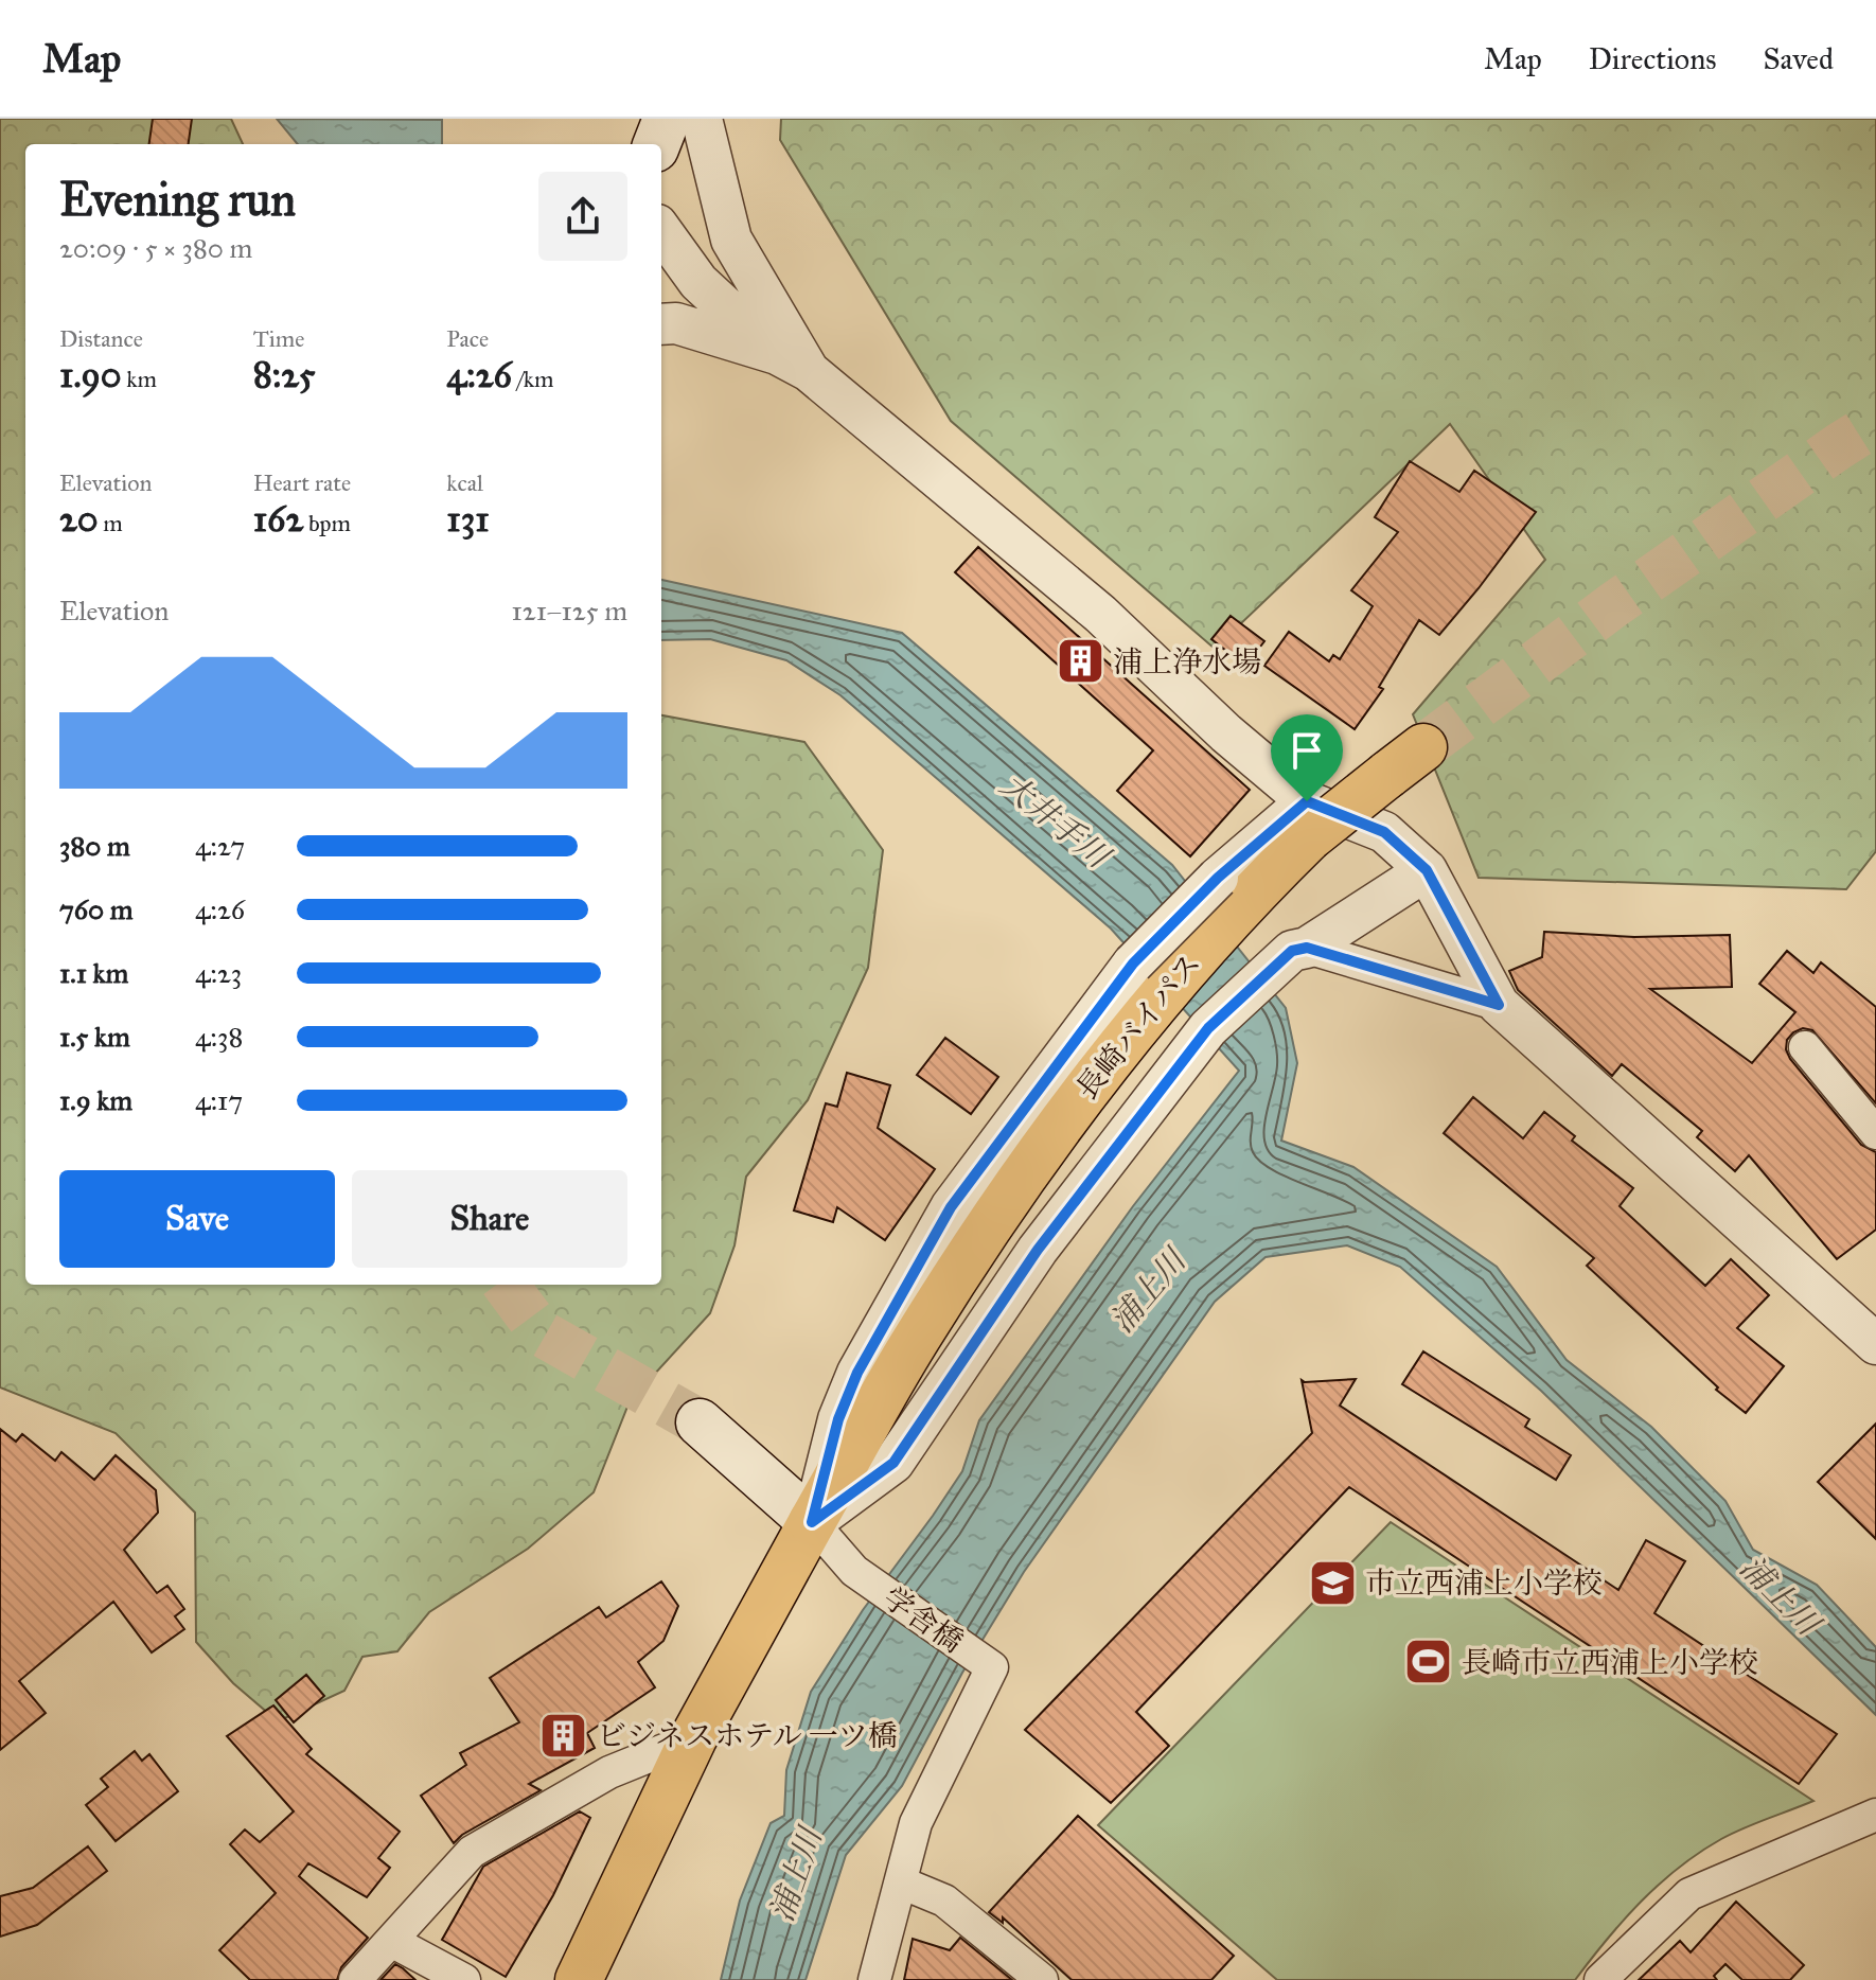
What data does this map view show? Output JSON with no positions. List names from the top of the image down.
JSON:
{
  "streets": {
    "main road": ["長崎バイパス"],
    "street": ["学舎橋"]
  },
  "crossings": [
    ["長崎バイパス", "学舎橋"]
  ],
  "water": ["大井手川", "浦上川"],
  "places": {
    "building": ["浦上浄水場", "ビジネスホテル 一ツ橋"],
    "school or university": ["市立西浦上小学校"],
    "sports": ["長崎市立西浦上小学校"]
  },
  "page": {
    "header": "Map",
    "nav": ["Map", "Directions", "Saved"],
    "heading": ["Evening run", "20:09 · 5 × 380 m"],
    "stats": [
      ["Distance", "1.90 km"],
      ["Time", "8:25"],
      ["Pace", "4:26 /km"],
      ["Elevation", "20 m"],
      ["Heart rate", "162 bpm"],
      ["kcal", "131"]
    ],
    "chart": ["Elevation", "121–125 m"],
    "list": [
      {
        "name": "380 m",
        "note": "4:27"
      },
      {
        "name": "760 m",
        "note": "4:26"
      },
      {
        "name": "1.1 km",
        "note": "4:23"
      },
      {
        "name": "1.5 km",
        "note": "4:38"
      },
      {
        "name": "1.9 km",
        "note": "4:17"
      }
    ],
    "buttons": ["Save", "Share"]
  }
}
